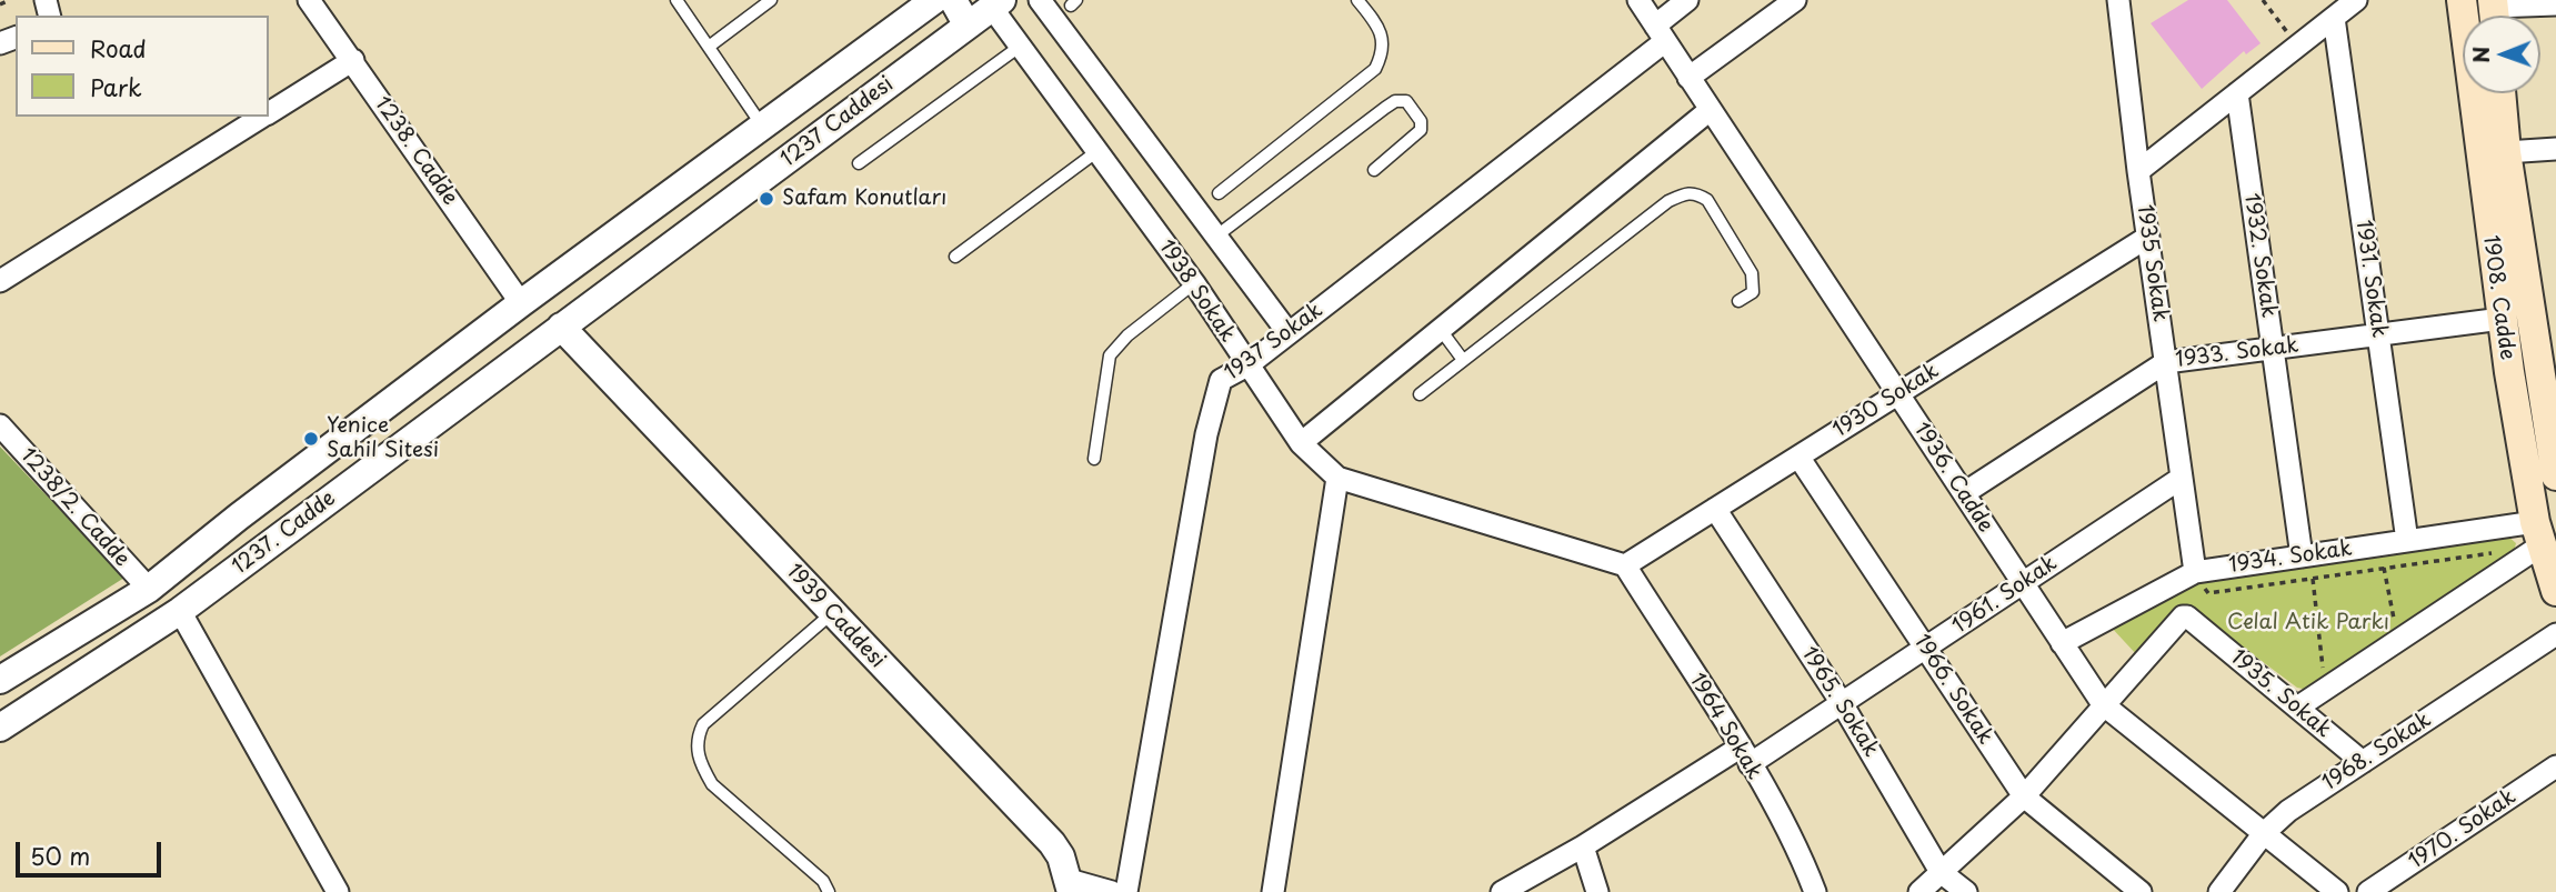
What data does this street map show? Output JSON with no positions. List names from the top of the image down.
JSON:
{
  "streets": {
    "main road": ["1908. Cadde"],
    "street": [
      "1237 Caddesi",
      "1238. Cadde",
      "1932. Sokak",
      "1935 Sokak",
      "1931. Sokak",
      "1938 Sokak",
      "1937 Sokak",
      "1933. Sokak",
      "1930 Sokak",
      "1936. Cadde",
      "1238/2. Cadde",
      "1237. Cadde",
      "1934. Sokak",
      "1961. Sokak",
      "1939 Caddesi",
      "1966. Sokak",
      "1935. Sokak",
      "1965. Sokak",
      "1964 Sokak",
      "1968. Sokak",
      "1970. Sokak"
    ]
  },
  "crossings": [
    ["1237 Caddesi", "1238. Cadde"],
    ["1237 Caddesi", "1938 Sokak"],
    ["1237 Caddesi", "1237. Cadde"],
    ["1237 Caddesi", "1939 Caddesi"],
    ["1238. Cadde", "1237. Cadde"],
    ["1932. Sokak", "1933. Sokak"],
    ["1932. Sokak", "1934. Sokak"],
    ["1935 Sokak", "1933. Sokak"],
    ["1935 Sokak", "1930 Sokak"],
    ["1935 Sokak", "1934. Sokak"],
    ["1935 Sokak", "1961. Sokak"],
    ["1931. Sokak", "1933. Sokak"],
    ["1931. Sokak", "1934. Sokak"],
    ["1938 Sokak", "1937 Sokak"],
    ["1938 Sokak", "1930 Sokak"],
    ["1938 Sokak", "1964 Sokak"],
    ["1908. Cadde", "1933. Sokak"],
    ["1908. Cadde", "1934. Sokak"],
    ["1937 Sokak", "1936. Cadde"],
    ["1933. Sokak", "1936. Cadde"],
    ["1930 Sokak", "1936. Cadde"],
    ["1930 Sokak", "1966. Sokak"],
    ["1930 Sokak", "1965. Sokak"],
    ["1930 Sokak", "1964 Sokak"],
    ["1936. Cadde", "1934. Sokak"],
    ["1936. Cadde", "1961. Sokak"],
    ["1936. Cadde", "1935. Sokak"],
    ["1936. Cadde", "1968. Sokak"],
    ["1238/2. Cadde", "1237. Cadde"],
    ["1237. Cadde", "1939 Caddesi"],
    ["1961. Sokak", "1966. Sokak"],
    ["1961. Sokak", "1965. Sokak"],
    ["1961. Sokak", "1964 Sokak"],
    ["1935. Sokak", "1968. Sokak"]
  ],
  "parks": ["Celal Atik Parkı"],
  "places": ["Safam Konutları", "Yenice Sahil Sitesi"],
  "legend": ["Road", "Park"],
  "scale_bar": "50 m",
  "north": "left"
}
